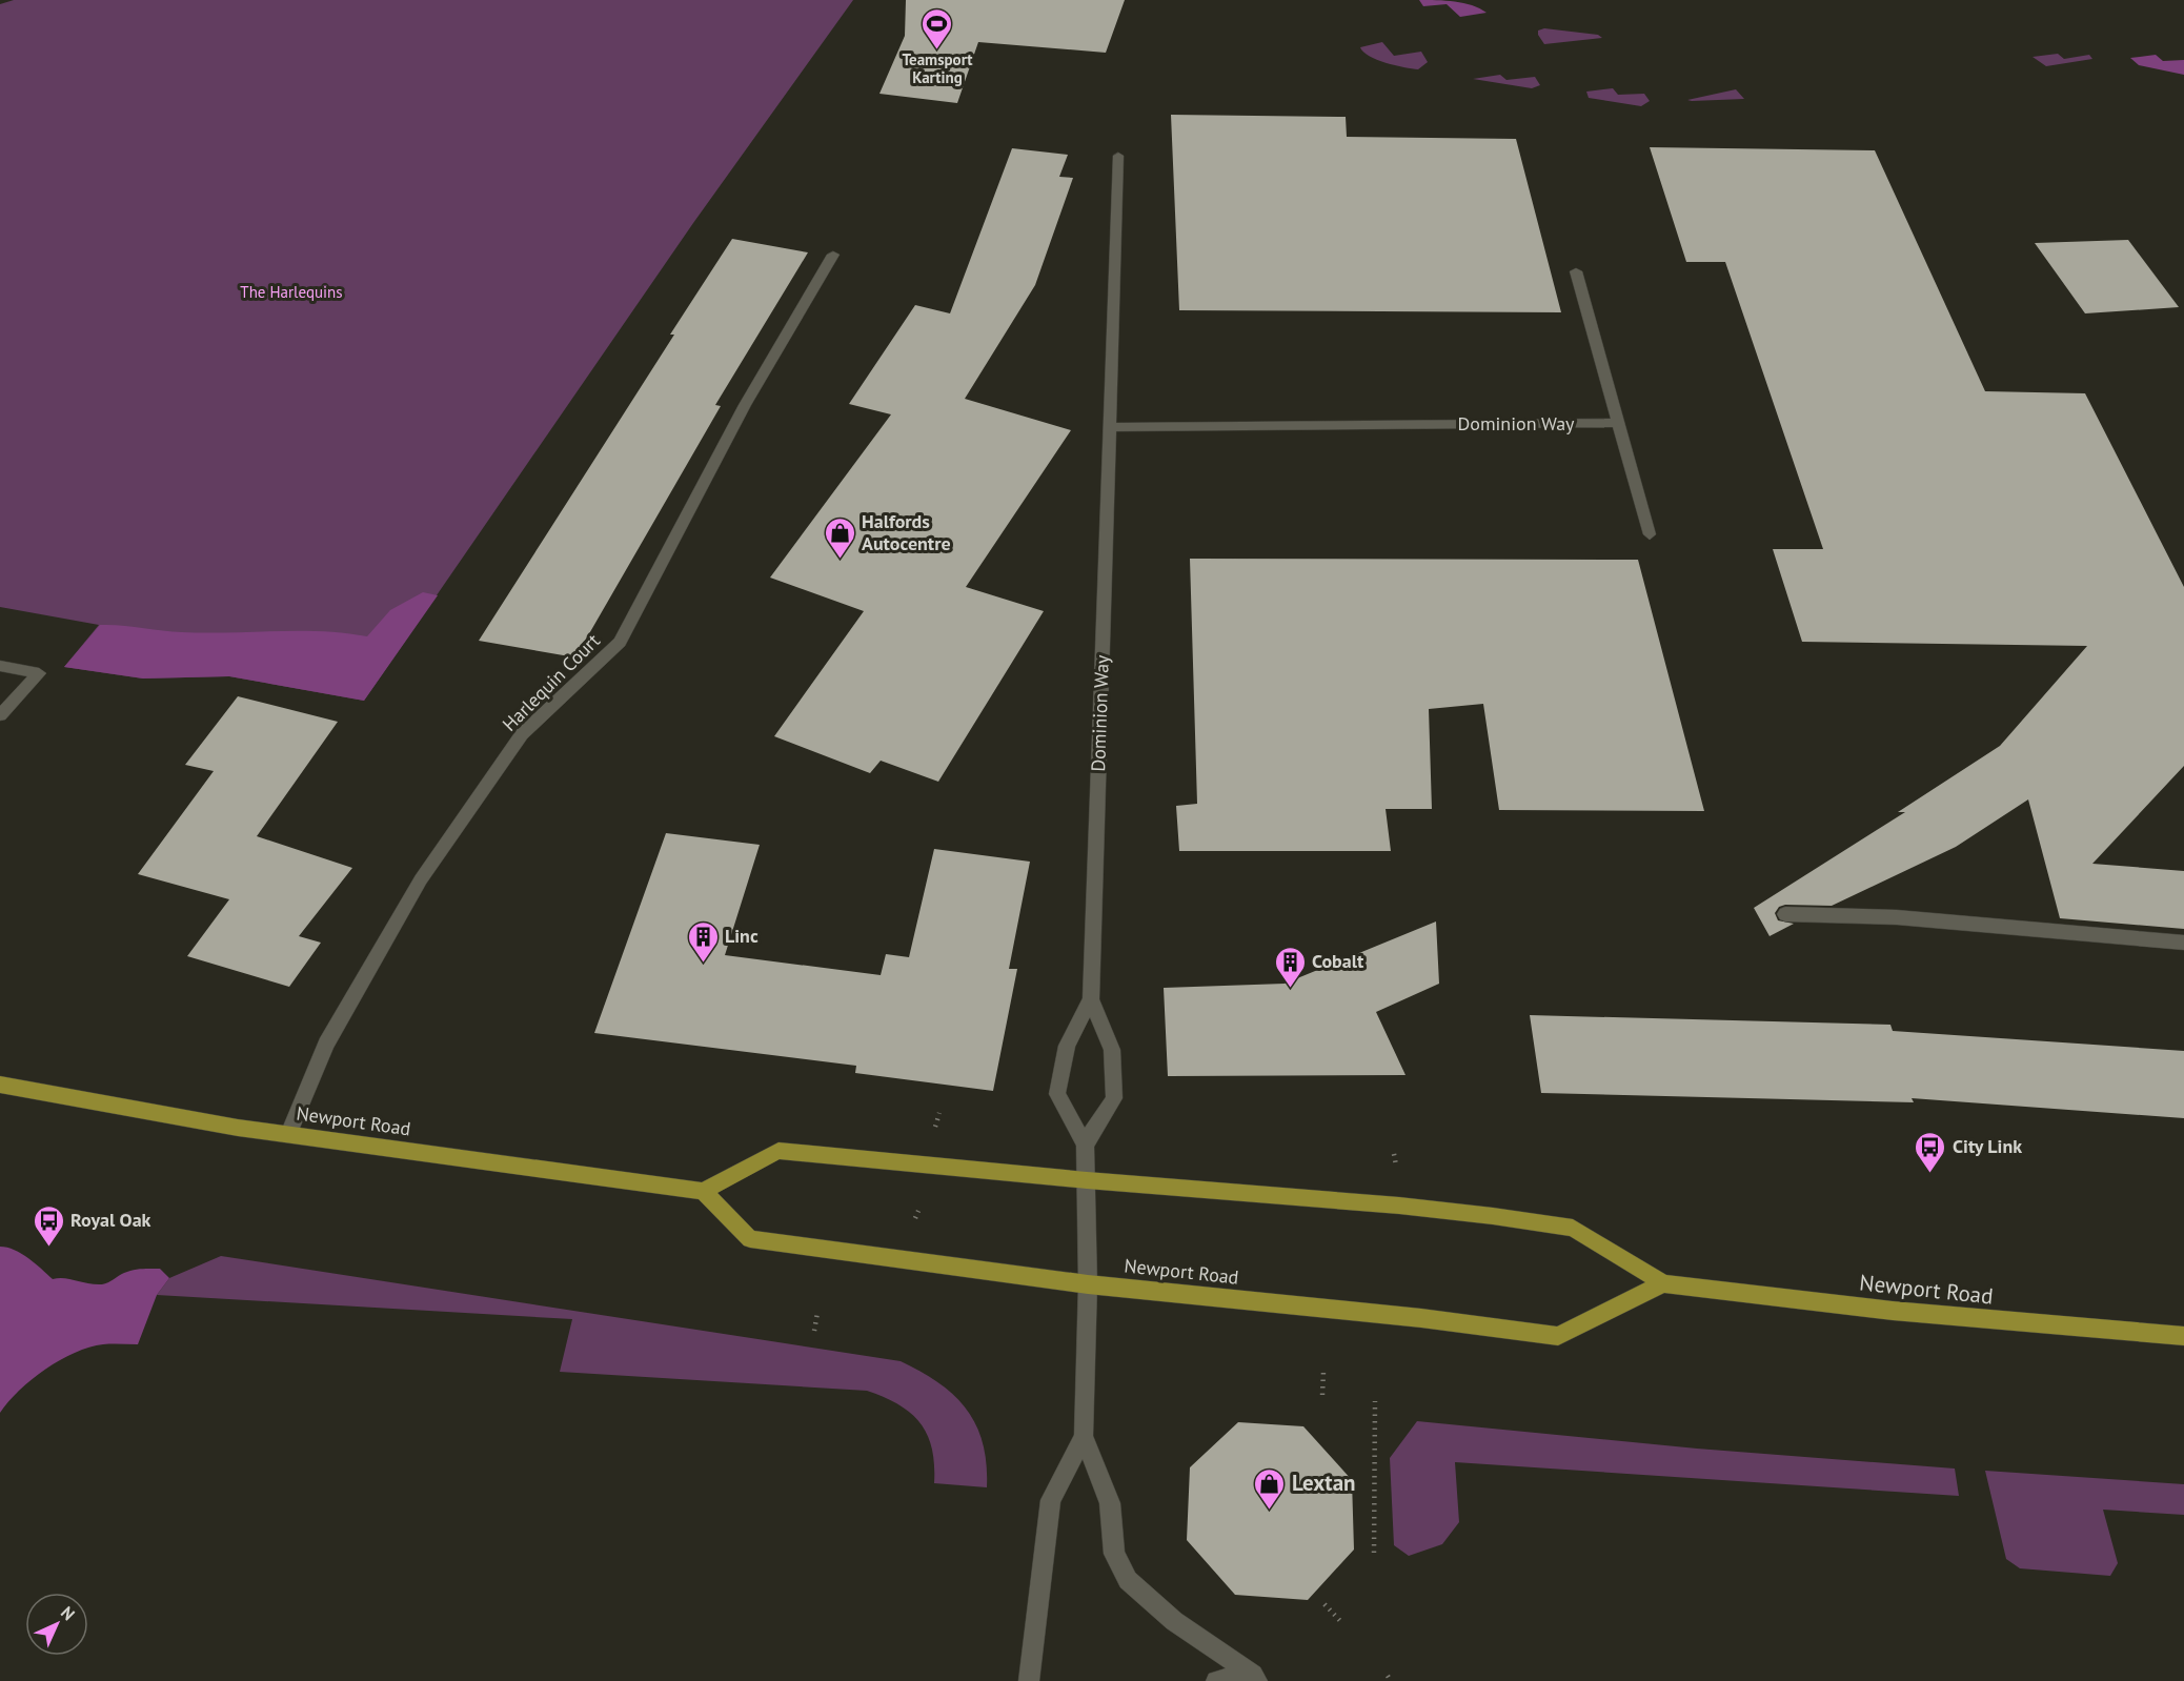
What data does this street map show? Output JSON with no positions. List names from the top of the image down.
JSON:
{
  "streets": {
    "main road": ["Newport Road"],
    "street": ["Dominion Way", "Harlequin Court"]
  },
  "crossings": [
    ["Dominion Way", "Newport Road"],
    ["Harlequin Court", "Newport Road"]
  ],
  "parks": ["The Harlequins"],
  "places": {
    "sports": ["Teamsport Karting"],
    "shop": ["Halfords Autocentre", "Lextan"],
    "building": ["Linc", "Cobalt"],
    "bus stop": ["City Link", "Royal Oak"]
  },
  "north": "top right"
}
